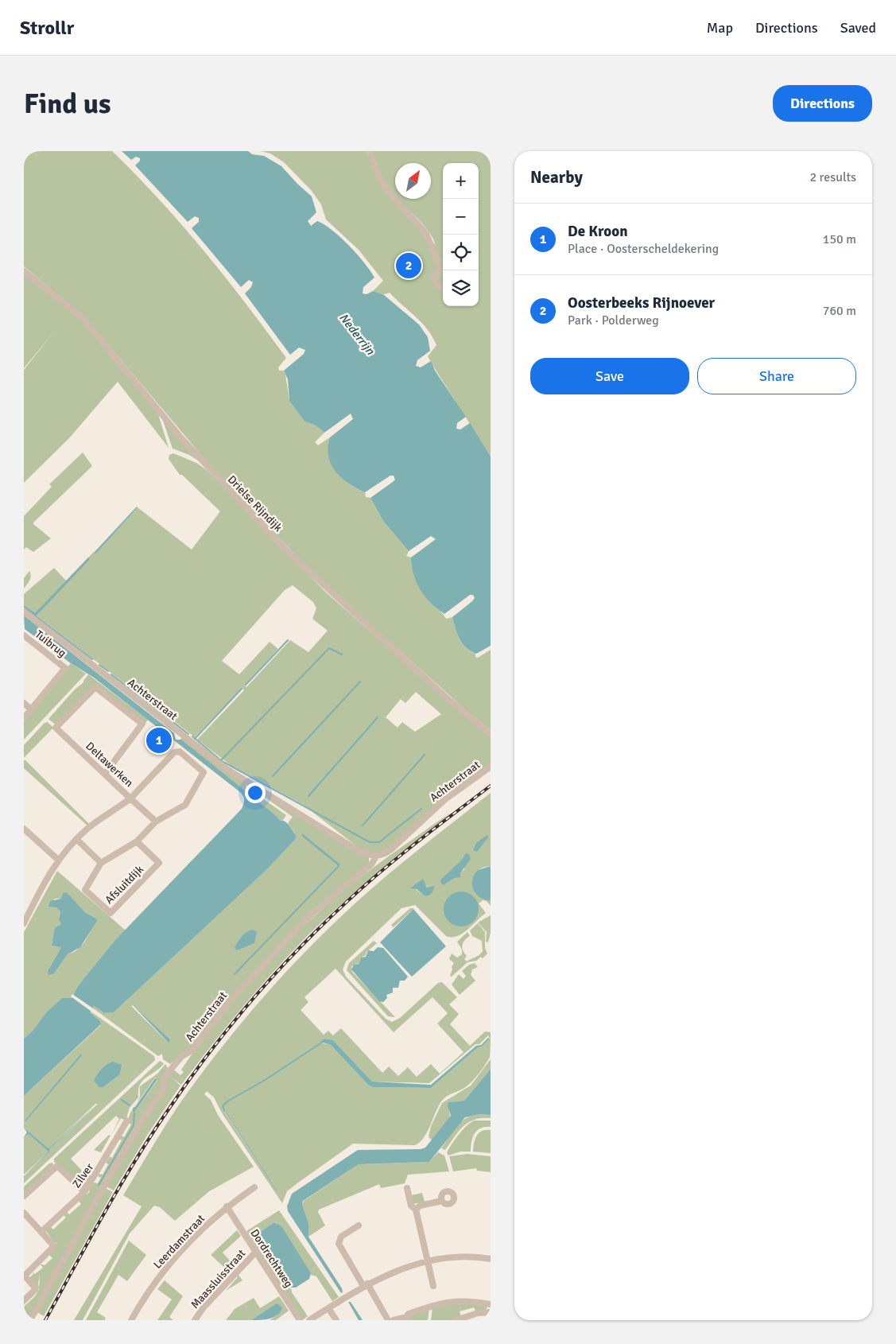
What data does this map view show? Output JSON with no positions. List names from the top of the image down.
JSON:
{
  "streets": {
    "street": [
      "Drielse Rijndijk",
      "Tuibrug",
      "Achterstraat",
      "Deltawerken",
      "Afsluitdijk",
      "Zilver",
      "Leerdamstraat",
      "Dordrechtweg",
      "Maassluisstraat"
    ]
  },
  "crossings": [
    ["Deltawerken", "Afsluitdijk"],
    ["Leerdamstraat", "Dordrechtweg"],
    ["Dordrechtweg", "Maassluisstraat"]
  ],
  "water": ["Nederrijn"],
  "north": "top right",
  "page": {
    "header": "Strollr",
    "nav": ["Map", "Directions", "Saved"],
    "buttons": [
      "Directions",
      ["Save", "Share"]
    ],
    "title": "Find us",
    "heading": ["Nearby", "2 results"],
    "map_buttons": ["+", "−"],
    "list": [
      {
        "mark": "1",
        "name": "De Kroon",
        "note": "Place · Oosterscheldekering",
        "value": "150 m"
      },
      {
        "mark": "2",
        "name": "Oosterbeeks Rijnoever",
        "note": "Park · Polderweg",
        "value": "760 m"
      }
    ],
    "pins": ["2", "1"]
  }
}
